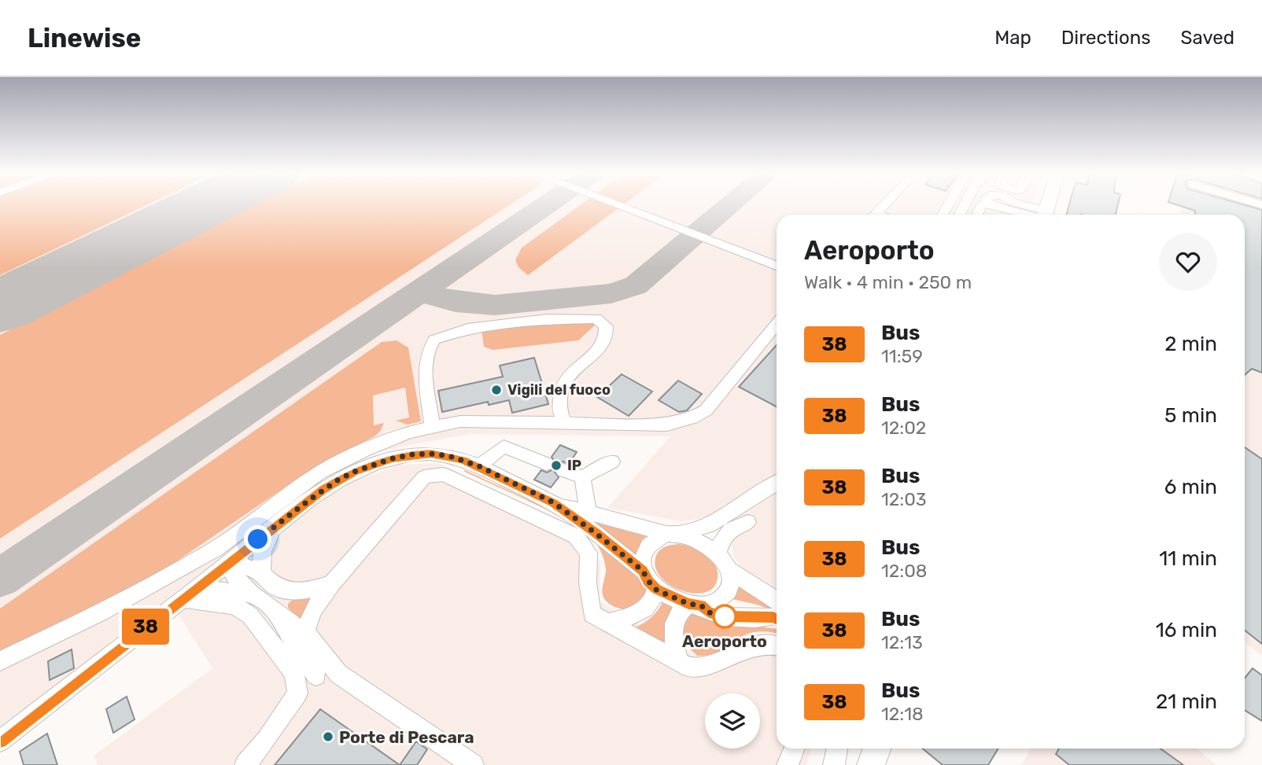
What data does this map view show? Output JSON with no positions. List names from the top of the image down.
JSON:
{
  "places": [
    "Vigili del fuoco",
    "IP",
    "Aeroporto",
    "Porte di Pescara"
  ],
  "lines": ["bus line 38"],
  "page": {
    "header": "Linewise",
    "nav": ["Map", "Directions", "Saved"],
    "on_map": "38",
    "heading": ["Aeroporto", "Walk · 4 min · 250 m"],
    "list": [
      {
        "mark": "38",
        "name": "Bus",
        "note": "11:59",
        "value": "2 min"
      },
      {
        "mark": "38",
        "name": "Bus",
        "note": "12:02",
        "value": "5 min"
      },
      {
        "mark": "38",
        "name": "Bus",
        "note": "12:03",
        "value": "6 min"
      },
      {
        "mark": "38",
        "name": "Bus",
        "note": "12:08",
        "value": "11 min"
      },
      {
        "mark": "38",
        "name": "Bus",
        "note": "12:13",
        "value": "16 min"
      },
      {
        "mark": "38",
        "name": "Bus",
        "note": "12:18",
        "value": "21 min"
      }
    ]
  }
}
